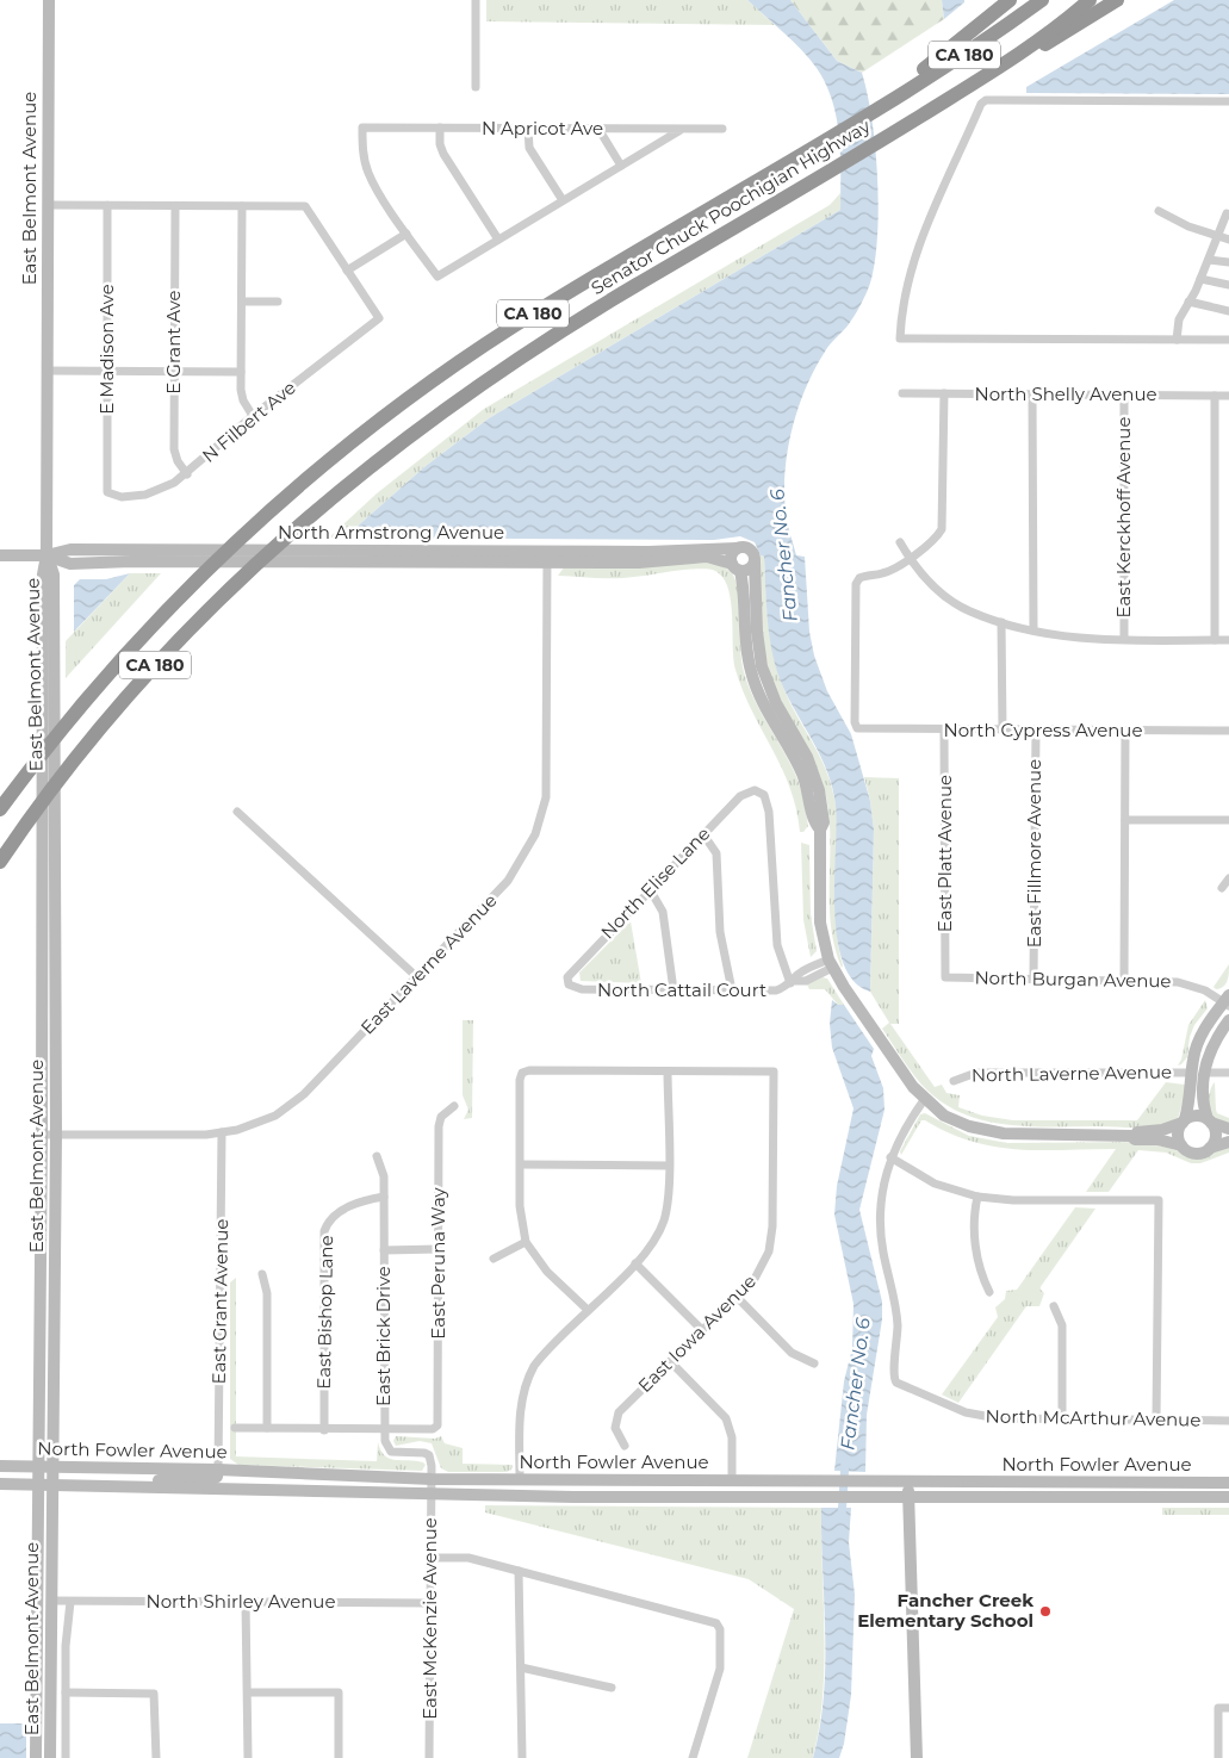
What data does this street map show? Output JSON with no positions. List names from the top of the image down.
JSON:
{
  "streets": {
    "highway": ["CA 180", "Senator Chuck Poochigian Highway"],
    "main road": ["East Belmont Avenue", "North Armstrong Avenue", "North Fowler Avenue"],
    "street": [
      "N Apricot Ave",
      "E Grant Ave",
      "E Madison Ave",
      "North Shelly Avenue",
      "N Filbert Ave",
      "East Kerckhoff Avenue",
      "North Cypress Avenue",
      "East Platt Avenue",
      "East Fillmore Avenue",
      "North Elise Lane",
      "East Laverne Avenue",
      "North Burgan Avenue",
      "North Cattail Court",
      "North Laverne Avenue",
      "East Peruna Way",
      "East Grant Avenue",
      "East Bishop Lane",
      "East Iowa Avenue",
      "East Brick Drive",
      "North McArthur Avenue",
      "North Shirley Avenue",
      "East McKenzie Avenue"
    ]
  },
  "crossings": [
    ["East Belmont Avenue", "North Armstrong Avenue"],
    ["East Belmont Avenue", "East Laverne Avenue"],
    ["East Belmont Avenue", "North Fowler Avenue"],
    ["East Belmont Avenue", "North Shirley Avenue"],
    ["E Grant Ave", "N Filbert Ave"],
    ["E Madison Ave", "N Filbert Ave"],
    ["North Shelly Avenue", "East Kerckhoff Avenue"],
    ["North Armstrong Avenue", "East Laverne Avenue"],
    ["North Cypress Avenue", "East Platt Avenue"],
    ["North Cypress Avenue", "East Fillmore Avenue"],
    ["East Platt Avenue", "North Burgan Avenue"],
    ["East Fillmore Avenue", "North Burgan Avenue"],
    ["North Elise Lane", "North Cattail Court"],
    ["East Laverne Avenue", "East Grant Avenue"],
    ["East Peruna Way", "East Brick Drive"],
    ["East Grant Avenue", "North Fowler Avenue"],
    ["East Bishop Lane", "East Brick Drive"],
    ["East Brick Drive", "North Fowler Avenue"],
    ["East Brick Drive", "East McKenzie Avenue"],
    ["North Fowler Avenue", "East McKenzie Avenue"],
    ["North Shirley Avenue", "East McKenzie Avenue"]
  ],
  "water": ["Fancher No. 6"],
  "places": ["Fancher Creek Elementary School"]
}
